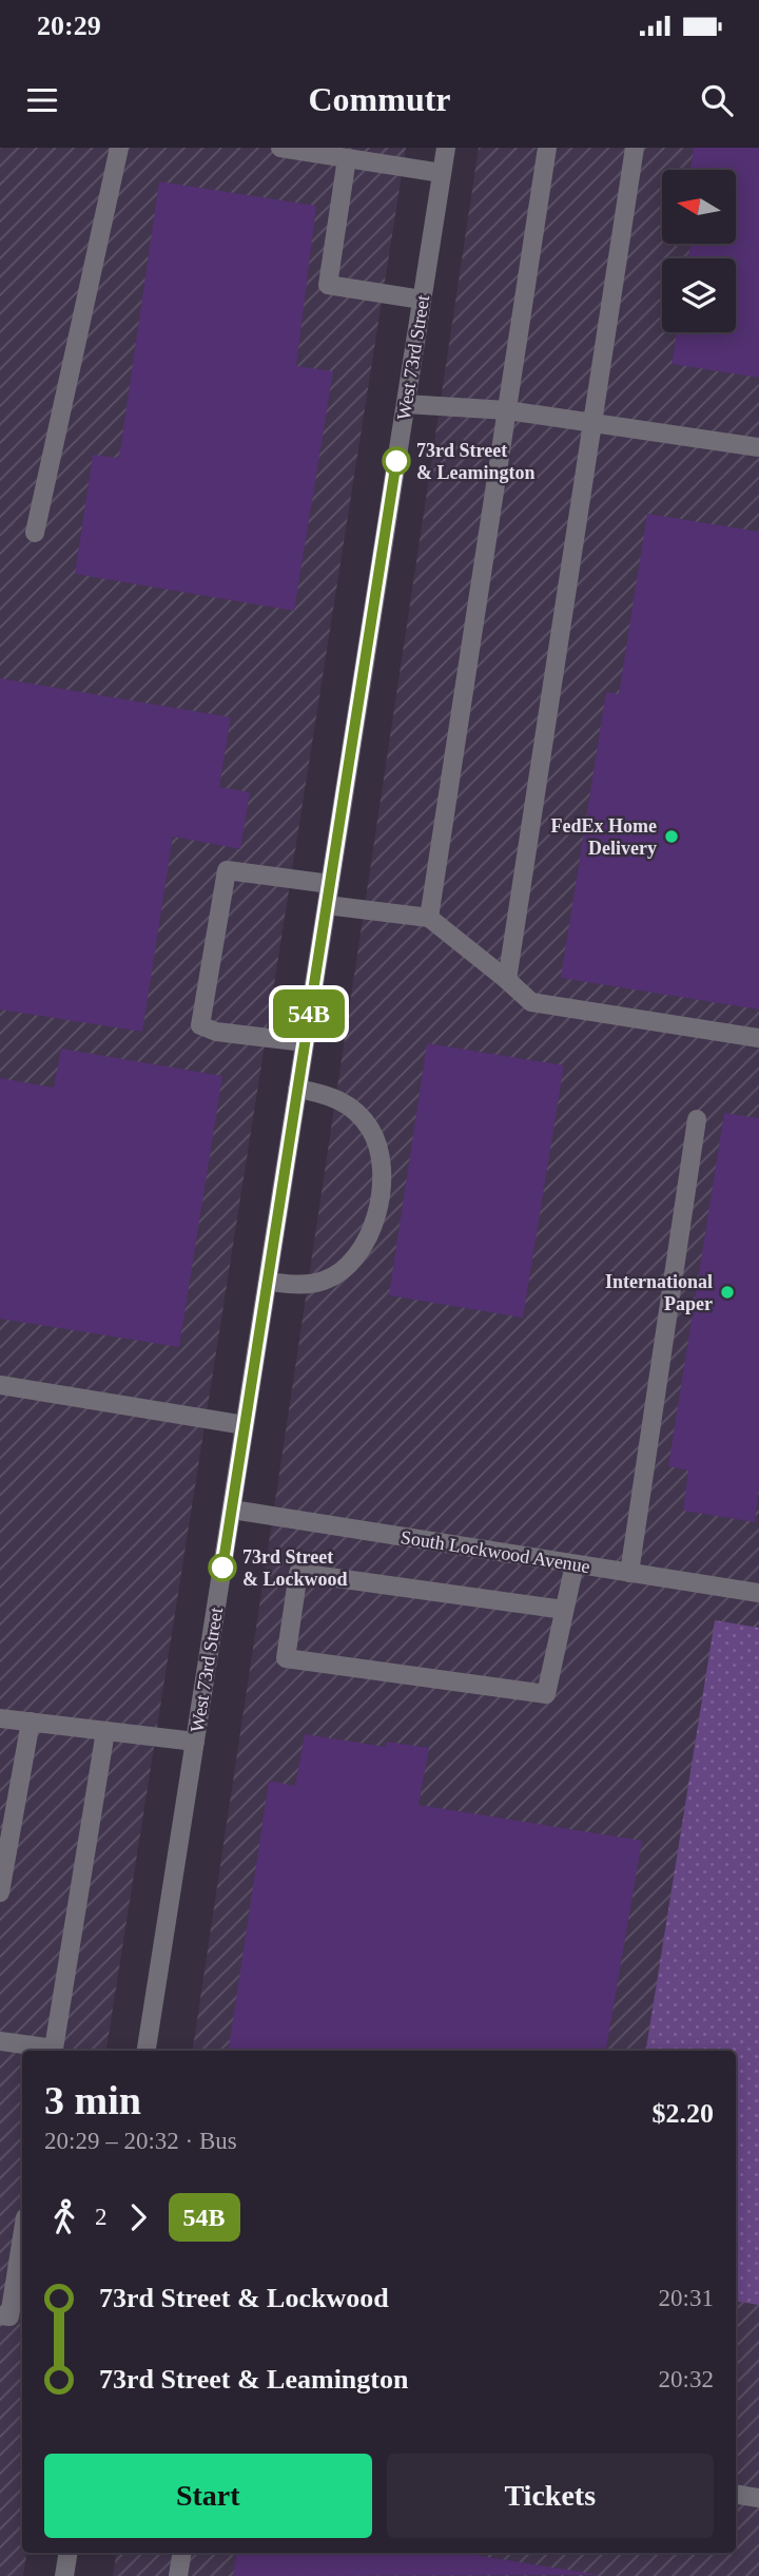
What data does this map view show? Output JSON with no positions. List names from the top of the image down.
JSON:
{
  "streets": {
    "street": ["West 73rd Street", "South Lockwood Avenue"]
  },
  "crossings": [
    ["West 73rd Street", "South Lockwood Avenue"]
  ],
  "places": [
    "73rd Street & Leamington",
    "FedEx Home Delivery",
    "International Paper",
    "73rd Street & Lockwood"
  ],
  "lines": ["bus line 54B"],
  "north": "left",
  "page": {
    "status": "20:29",
    "header": "Commutr",
    "on_map": "54B",
    "heading": ["3 min", "20:29 – 20:32 · Bus", "$2.20"],
    "legs": ["2", "54B"],
    "list": [
      {
        "name": "73rd Street & Lockwood",
        "value": "20:31"
      },
      {
        "name": "73rd Street & Leamington",
        "value": "20:32"
      }
    ],
    "buttons": ["Start", "Tickets"]
  }
}
